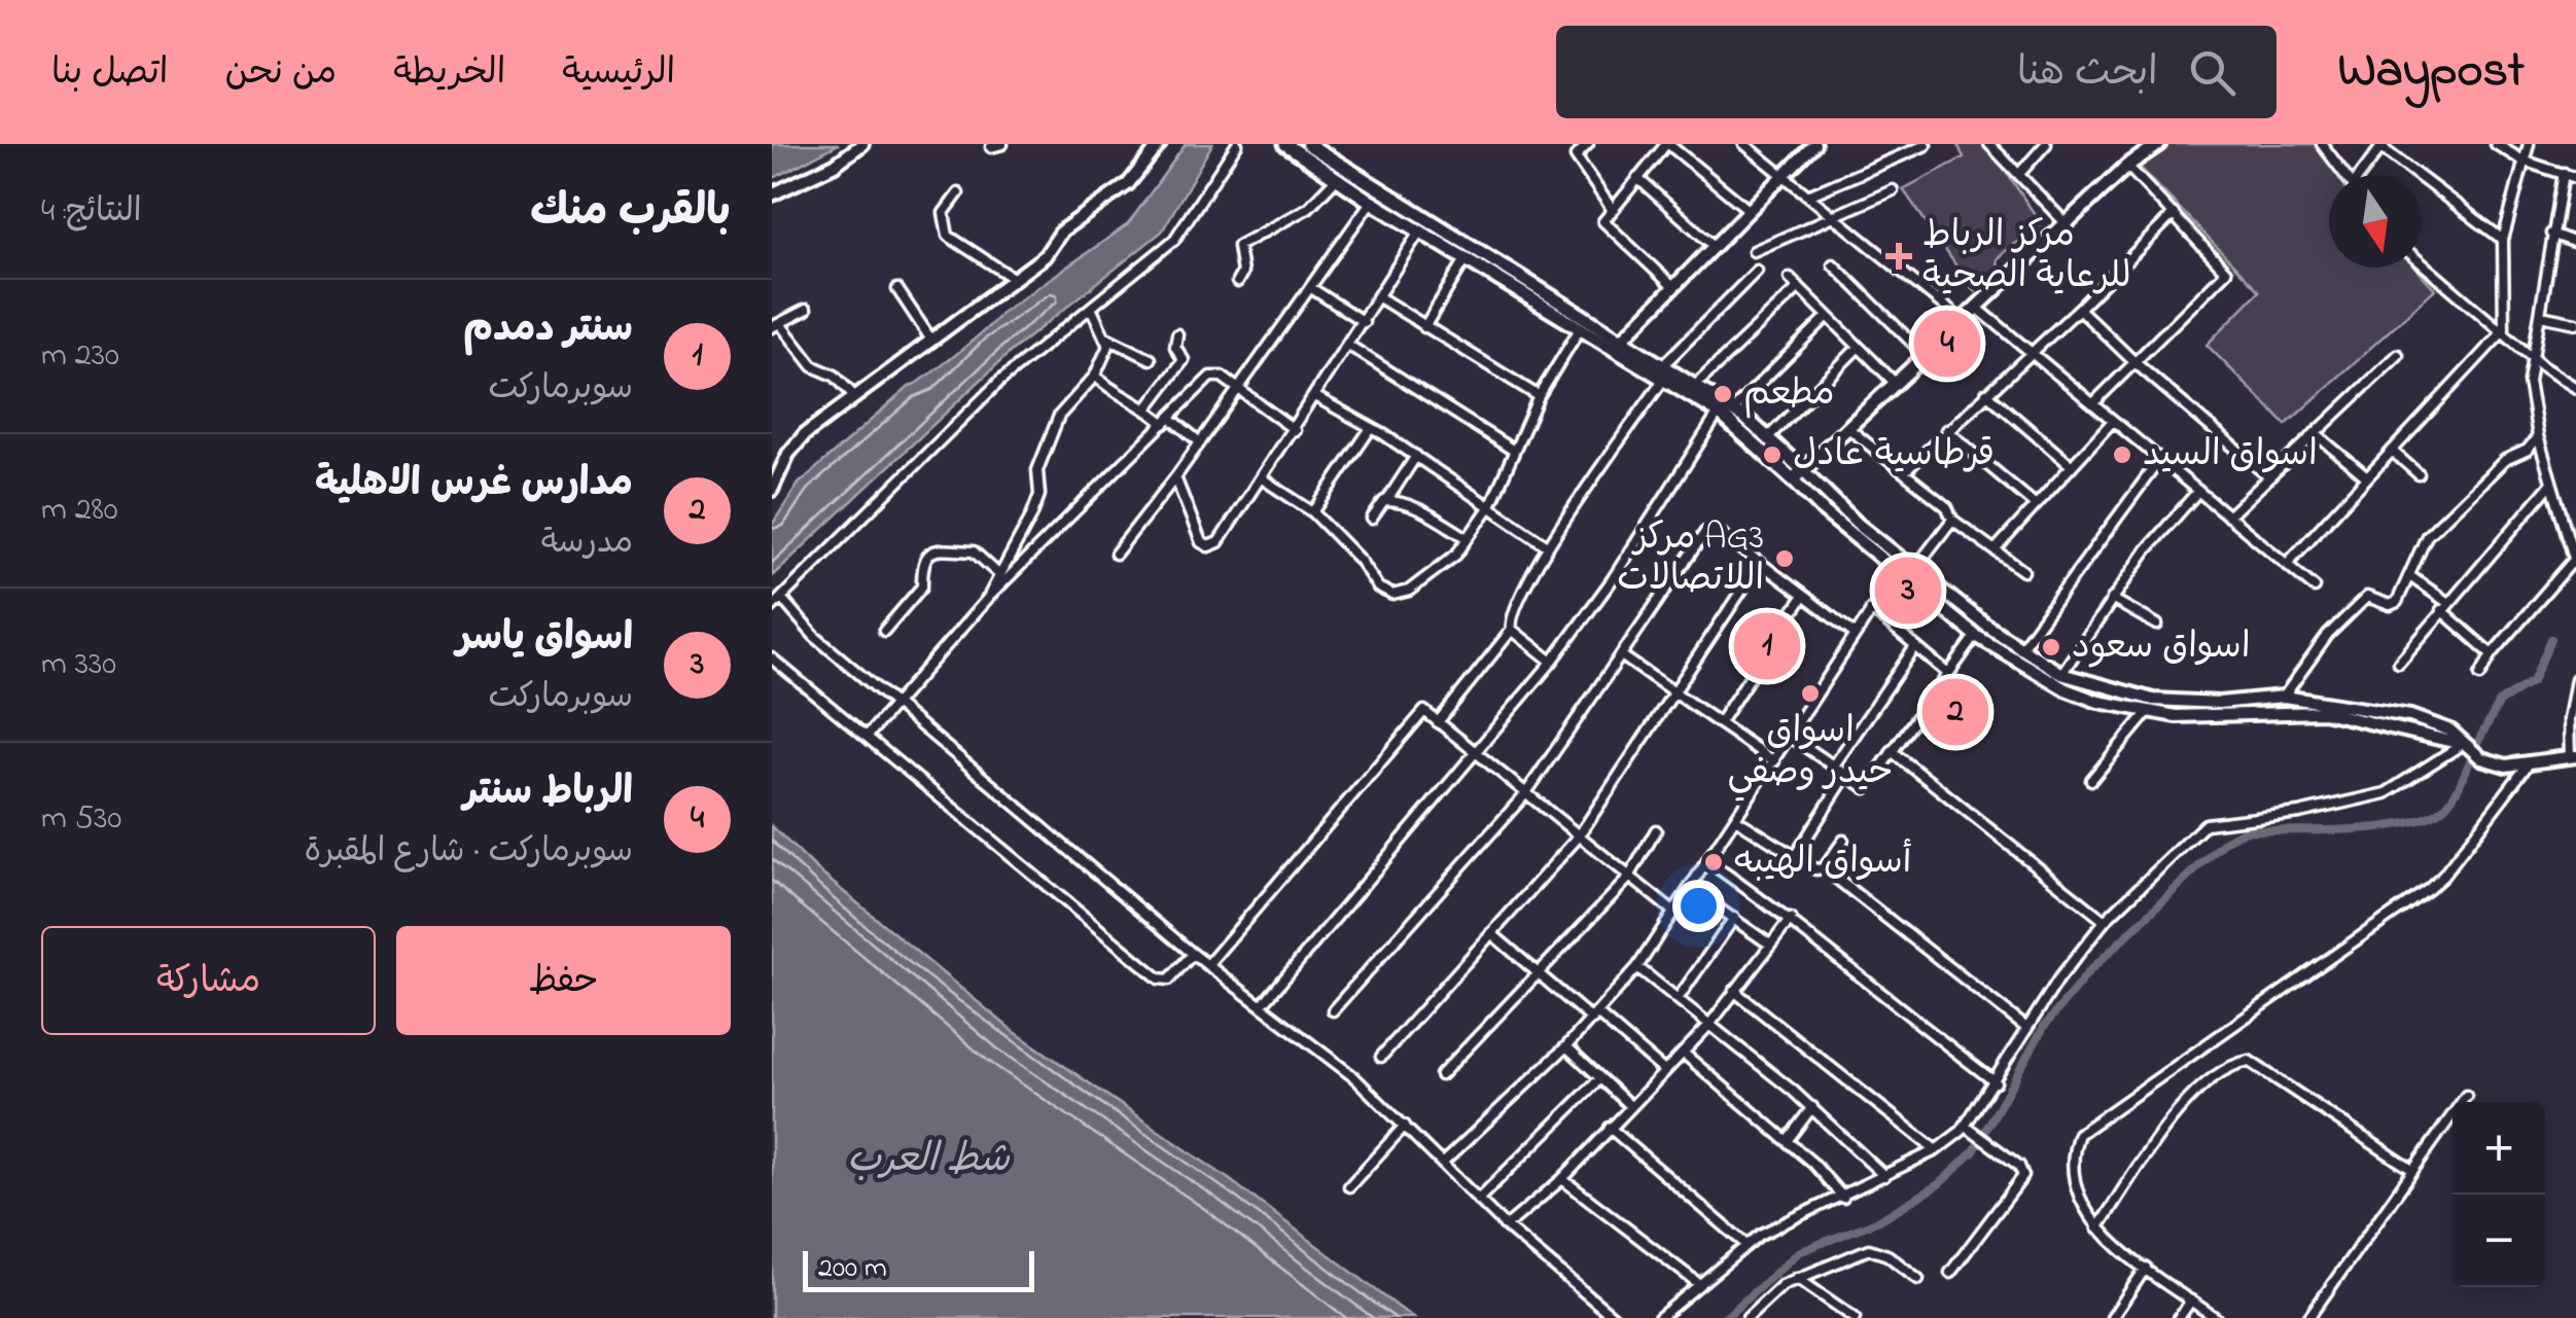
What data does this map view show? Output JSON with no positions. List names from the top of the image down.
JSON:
{
  "water": ["شط العرب"],
  "places": {
    "health": ["مركز الرباط للرعاية الصحية"],
    "other": [
      "مطعم",
      "قرطاسية عادل",
      "اسواق السيد",
      "مركز AG3 اللاتصالات",
      "اسواق سعود",
      "اسواق حيدر وصفي",
      "أسواق الهيبه"
    ]
  },
  "scale_bar": "200 m",
  "north": "bottom",
  "page": {
    "header": "Waypost",
    "search": "ابحث هنا",
    "nav": [
      "الرئيسية",
      "الخريطة",
      "من نحن",
      "اتصل بنا"
    ],
    "heading": ["بالقرب منك", "النتائج: 4"],
    "list": [
      {
        "mark": "1",
        "name": "سنتر دمدم",
        "note": "سوبرماركت",
        "value": "230 m"
      },
      {
        "mark": "2",
        "name": "مدارس غرس الاهلية",
        "note": "مدرسة",
        "value": "280 m"
      },
      {
        "mark": "3",
        "name": "اسواق ياسر",
        "note": "سوبرماركت",
        "value": "330 m"
      },
      {
        "mark": "4",
        "name": "الرباط سنتر",
        "note": "سوبرماركت · شارع المقبرة",
        "value": "530 m"
      }
    ],
    "pins": [
      "4",
      "3",
      "1",
      "2"
    ],
    "buttons": ["حفظ", "مشاركة"],
    "map_buttons": ["+", "−"],
    "scale": "200 m"
  }
}
